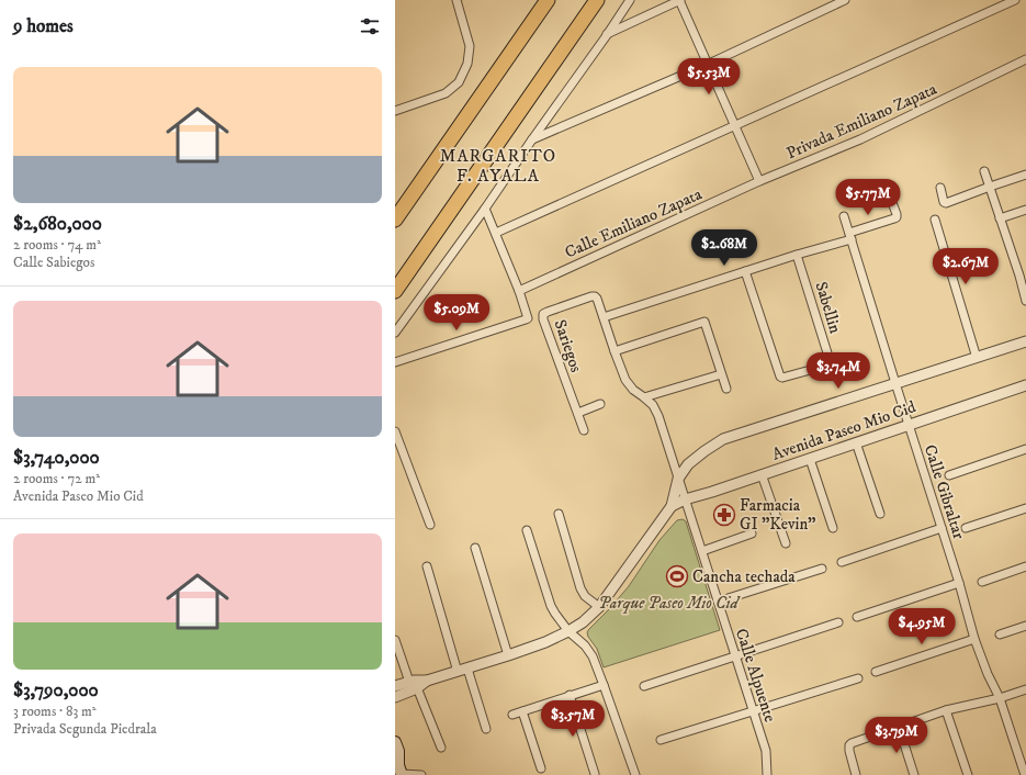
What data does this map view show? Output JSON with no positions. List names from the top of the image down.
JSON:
{
  "streets": {
    "street": [
      "Privada Emiliano Zapata",
      "Calle Emiliano Zapata",
      "Sabellin",
      "Sariegos",
      "Avenida Paseo Mio Cid",
      "Calle Gibraltar",
      "Calle Alpuente"
    ]
  },
  "crossings": [
    ["Privada Emiliano Zapata", "Calle Emiliano Zapata"],
    ["Sariegos", "Calle Alpuente"],
    ["Avenida Paseo Mio Cid", "Calle Gibraltar"],
    ["Avenida Paseo Mio Cid", "Calle Alpuente"]
  ],
  "districts": ["MARGARITO F. AYALA"],
  "parks": ["Parque Paseo Mio Cid"],
  "places": {
    "pharmacy": ["Farmacia GI \"Kevin\""],
    "sports": ["Cancha techada"]
  },
  "page": {
    "heading": "9 homes",
    "list": [
      {
        "name": "$2,680,000",
        "note": "2 rooms · 74 m² · Calle Sabiegos"
      },
      {
        "name": "$3,740,000",
        "note": "2 rooms · 72 m² · Avenida Paseo Mio Cid"
      },
      {
        "name": "$3,790,000",
        "note": "3 rooms · 83 m² · Privada Segunda Piedrala"
      }
    ],
    "price": [
      "$5.53M",
      "$5.77M",
      "$2.68M",
      "$2.67M",
      "$5.09M",
      "$3.74M",
      "$4.95M",
      "$3.57M",
      "$3.79M"
    ]
  }
}
